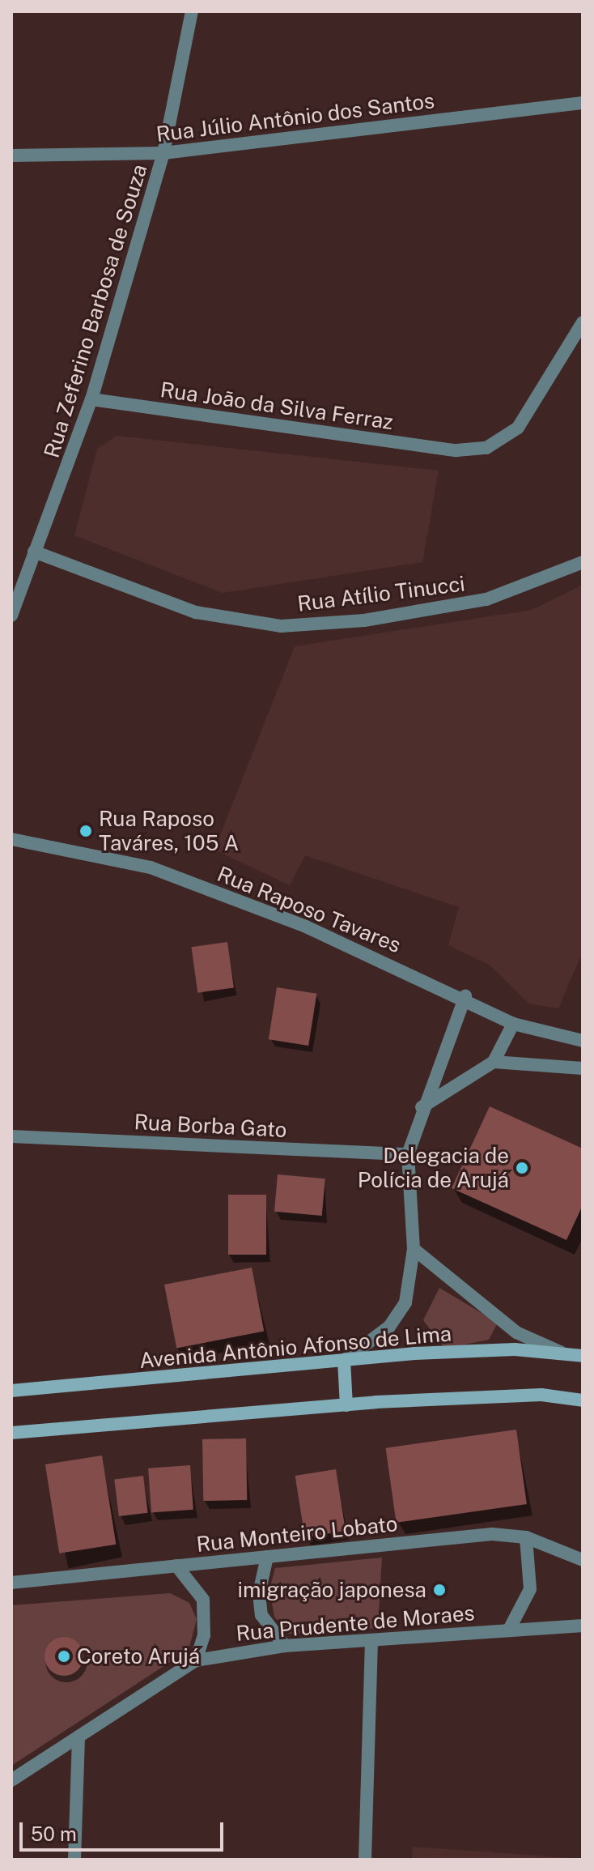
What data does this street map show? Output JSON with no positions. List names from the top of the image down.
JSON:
{
  "streets": {
    "main road": ["Avenida Antônio Afonso de Lima"],
    "street": [
      "Rua Júlio Antônio dos Santos",
      "Rua Zeferino Barbosa de Souza",
      "Rua João da Silva Ferraz",
      "Rua Atílio Tinucci",
      "Rua Raposo Tavares",
      "Rua Borba Gato",
      "Rua Monteiro Lobato",
      "Rua Prudente de Moraes"
    ]
  },
  "crossings": [
    ["Rua Júlio Antônio dos Santos", "Rua Zeferino Barbosa de Souza"],
    ["Rua Zeferino Barbosa de Souza", "Rua João da Silva Ferraz"],
    ["Rua Zeferino Barbosa de Souza", "Rua Atílio Tinucci"]
  ],
  "places": [
    "Rua Raposo Taváres, 105 A",
    "Delegacia de Polícia de Arujá",
    "imigração japonesa",
    "Coreto Arujá"
  ],
  "scale_bar": "50 m"
}
